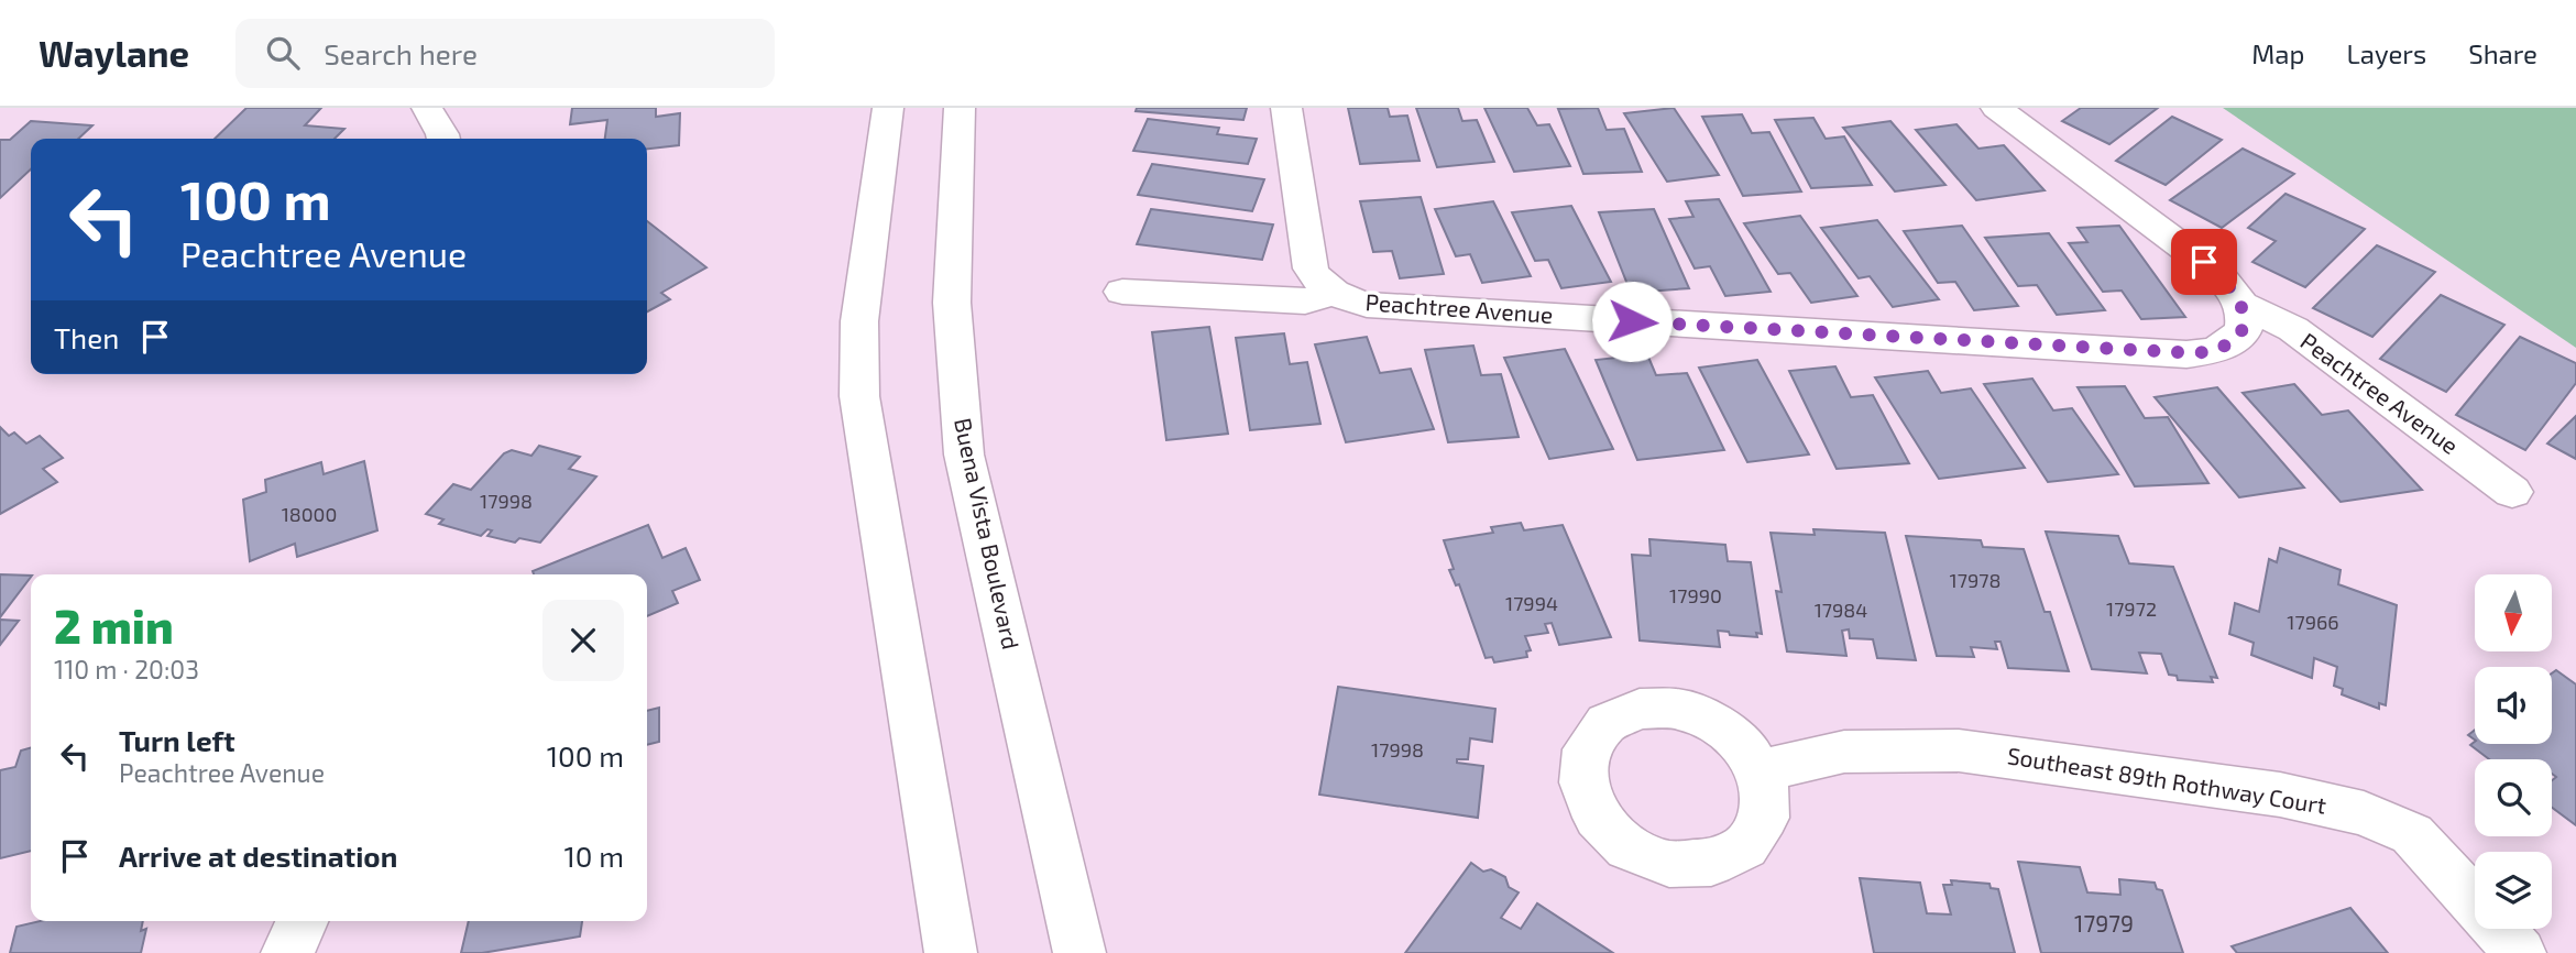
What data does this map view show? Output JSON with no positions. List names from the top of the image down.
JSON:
{
  "streets": {
    "street": ["Peachtree Avenue", "Buena Vista Boulevard", "Southeast 89th Rothway Court"]
  },
  "house_numbers": [
    "17998",
    "18000",
    "17978",
    "17990",
    "17994",
    "17972",
    "17984",
    "17966",
    "17998",
    "17979"
  ],
  "north": "bottom",
  "page": {
    "header": "Waylane",
    "search": "Search here",
    "nav": ["Map", "Layers", "Share"],
    "turn": ["100 m", "Peachtree Avenue"],
    "then": "Then",
    "heading": ["2 min", "110 m · 20:03"],
    "list": [
      {
        "name": "Turn left",
        "note": "Peachtree Avenue",
        "value": "100 m"
      },
      {
        "name": "Arrive at destination",
        "value": "10 m"
      }
    ]
  }
}
